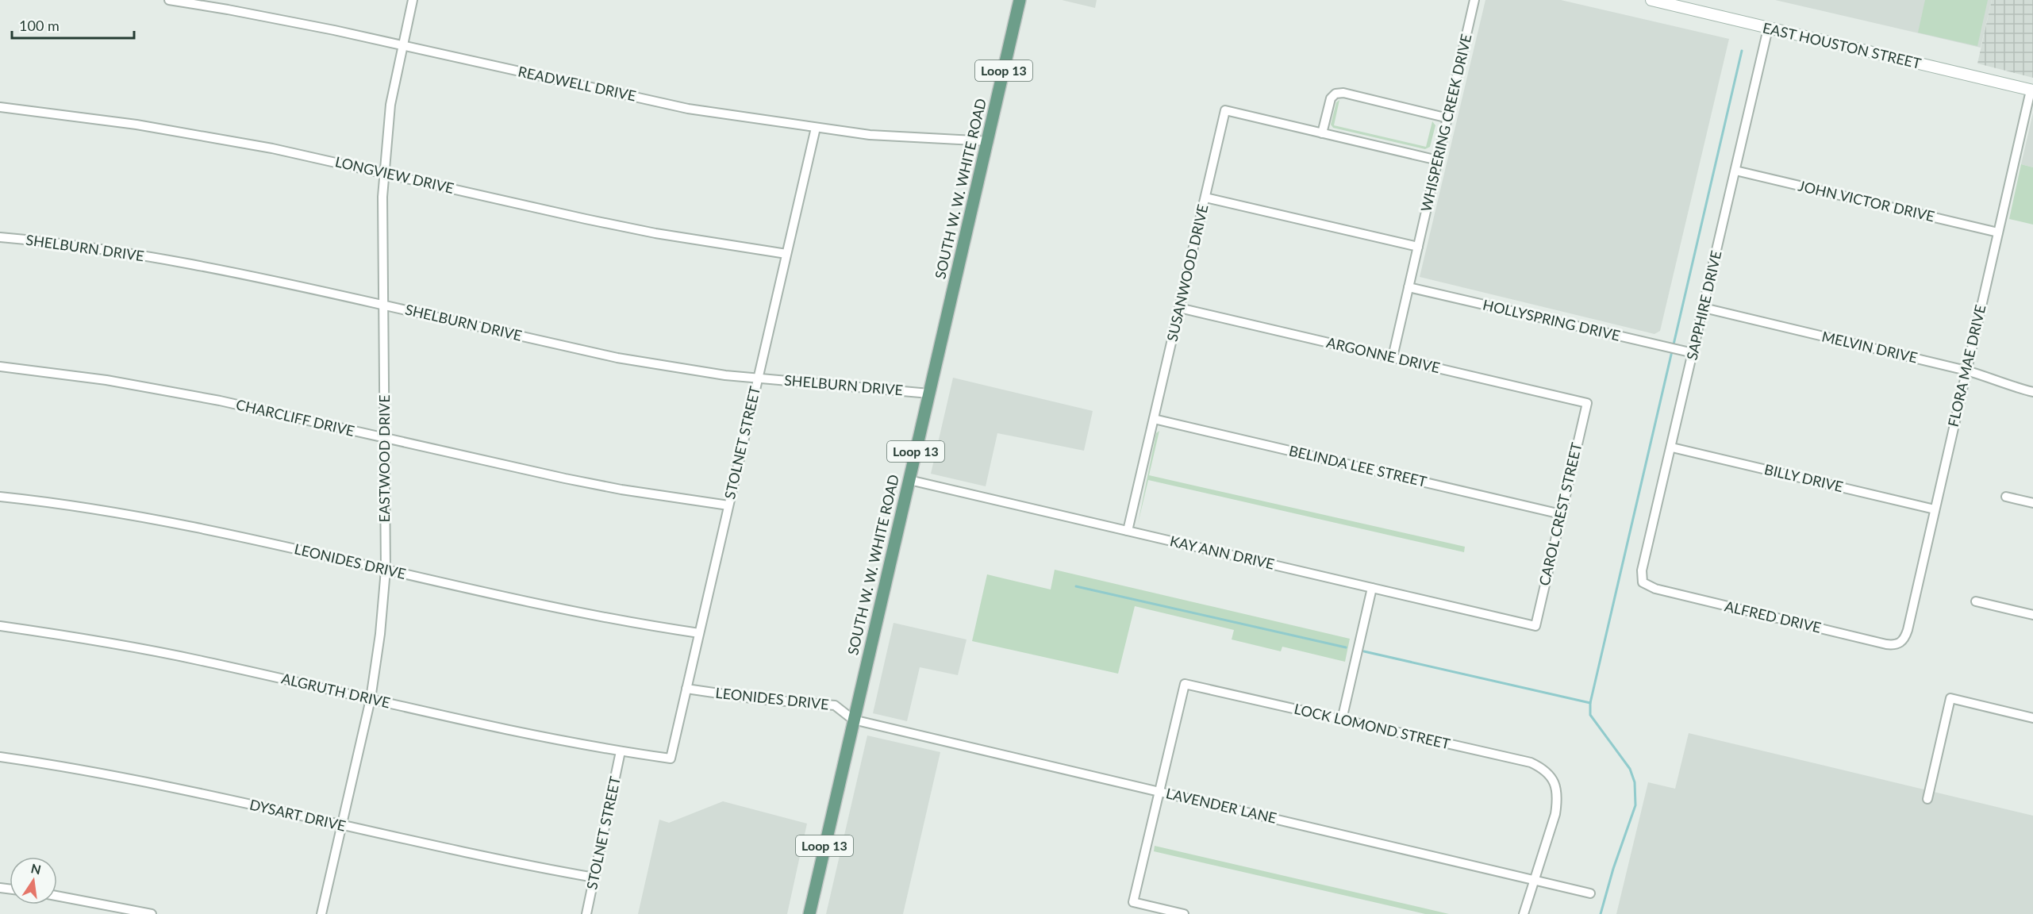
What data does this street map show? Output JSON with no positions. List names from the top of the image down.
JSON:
{
  "streets": {
    "main road": ["EAST HOUSTON STREET", "Loop 13", "SOUTH W. W. WHITE ROAD"],
    "street": [
      "READWELL DRIVE",
      "WHISPERING CREEK DRIVE",
      "LONGVIEW DRIVE",
      "JOHN VICTOR DRIVE",
      "SHELBURN DRIVE",
      "SUSANWOOD DRIVE",
      "SAPPHIRE DRIVE",
      "HOLLYSPRING DRIVE",
      "MELVIN DRIVE",
      "ARGONNE DRIVE",
      "FLORA MAE DRIVE",
      "CHARCLIFF DRIVE",
      "STOLNET STREET",
      "EASTWOOD DRIVE",
      "BELINDA LEE STREET",
      "BILLY DRIVE",
      "CAROL CREST STREET",
      "KAY ANN DRIVE",
      "LEONIDES DRIVE",
      "ALFRED DRIVE",
      "ALGRUTH DRIVE",
      "LOCK LOMOND STREET",
      "LAVENDER LANE",
      "DYSART DRIVE"
    ]
  },
  "crossings": [
    ["EAST HOUSTON STREET", "SAPPHIRE DRIVE"],
    ["EAST HOUSTON STREET", "FLORA MAE DRIVE"],
    ["READWELL DRIVE", "SOUTH W. W. WHITE ROAD"],
    ["READWELL DRIVE", "STOLNET STREET"],
    ["READWELL DRIVE", "EASTWOOD DRIVE"],
    ["WHISPERING CREEK DRIVE", "SUSANWOOD DRIVE"],
    ["WHISPERING CREEK DRIVE", "HOLLYSPRING DRIVE"],
    ["LONGVIEW DRIVE", "STOLNET STREET"],
    ["LONGVIEW DRIVE", "EASTWOOD DRIVE"],
    ["SOUTH W. W. WHITE ROAD", "SHELBURN DRIVE"],
    ["SOUTH W. W. WHITE ROAD", "KAY ANN DRIVE"],
    ["SOUTH W. W. WHITE ROAD", "LEONIDES DRIVE"],
    ["SOUTH W. W. WHITE ROAD", "LAVENDER LANE"],
    ["JOHN VICTOR DRIVE", "SAPPHIRE DRIVE"],
    ["JOHN VICTOR DRIVE", "FLORA MAE DRIVE"],
    ["SHELBURN DRIVE", "STOLNET STREET"],
    ["SHELBURN DRIVE", "EASTWOOD DRIVE"],
    ["SUSANWOOD DRIVE", "ARGONNE DRIVE"],
    ["SUSANWOOD DRIVE", "BELINDA LEE STREET"],
    ["SUSANWOOD DRIVE", "KAY ANN DRIVE"],
    ["SAPPHIRE DRIVE", "HOLLYSPRING DRIVE"],
    ["SAPPHIRE DRIVE", "MELVIN DRIVE"],
    ["SAPPHIRE DRIVE", "BILLY DRIVE"],
    ["SAPPHIRE DRIVE", "ALFRED DRIVE"],
    ["MELVIN DRIVE", "FLORA MAE DRIVE"],
    ["ARGONNE DRIVE", "CAROL CREST STREET"],
    ["FLORA MAE DRIVE", "BILLY DRIVE"],
    ["FLORA MAE DRIVE", "ALFRED DRIVE"],
    ["CHARCLIFF DRIVE", "STOLNET STREET"],
    ["CHARCLIFF DRIVE", "EASTWOOD DRIVE"],
    ["STOLNET STREET", "LEONIDES DRIVE"],
    ["STOLNET STREET", "ALGRUTH DRIVE"],
    ["STOLNET STREET", "DYSART DRIVE"],
    ["EASTWOOD DRIVE", "LEONIDES DRIVE"],
    ["EASTWOOD DRIVE", "ALGRUTH DRIVE"],
    ["EASTWOOD DRIVE", "DYSART DRIVE"],
    ["BELINDA LEE STREET", "CAROL CREST STREET"],
    ["CAROL CREST STREET", "KAY ANN DRIVE"],
    ["LEONIDES DRIVE", "LAVENDER LANE"],
    ["LOCK LOMOND STREET", "LAVENDER LANE"]
  ],
  "scale_bar": "100 m",
  "north": "top"
}
